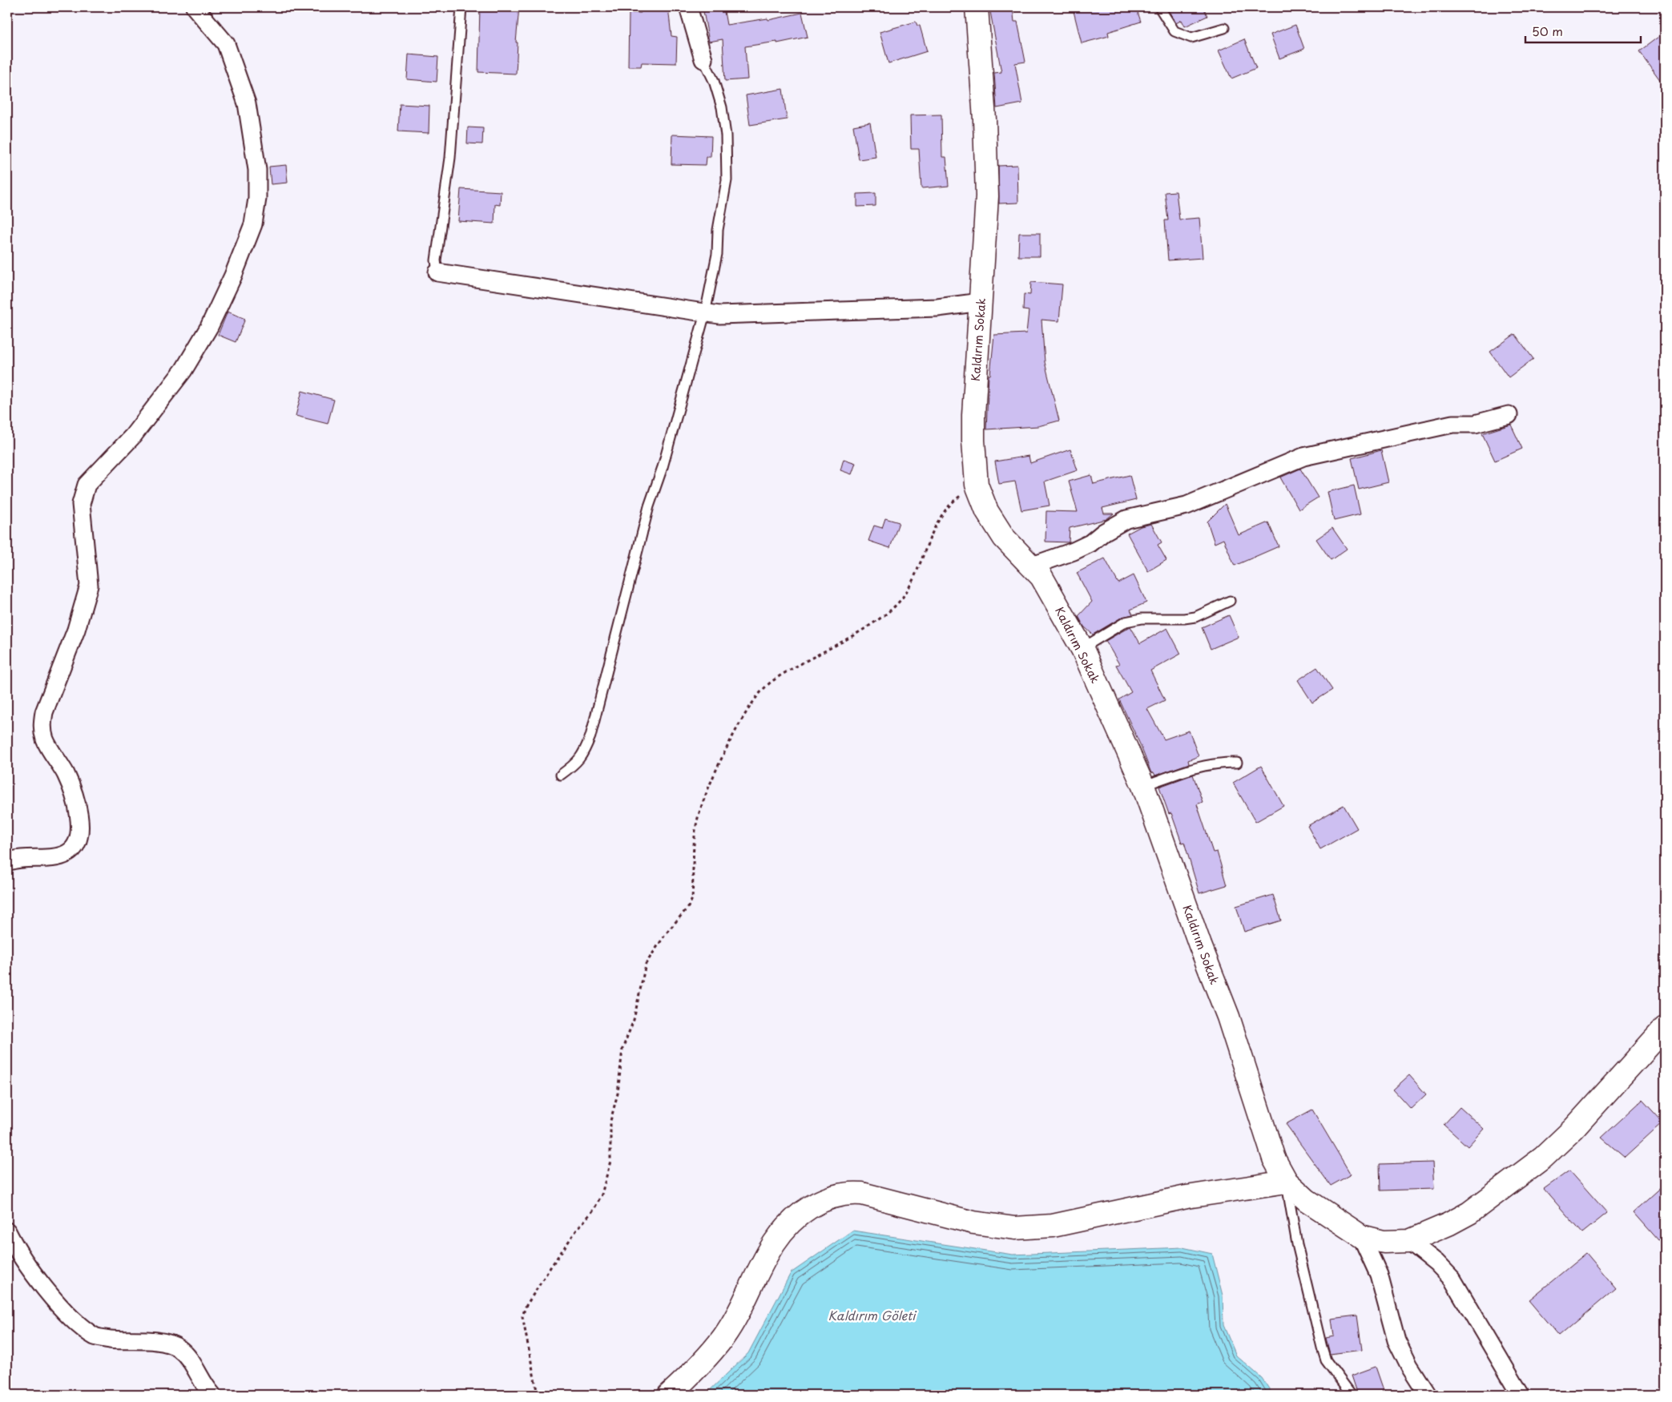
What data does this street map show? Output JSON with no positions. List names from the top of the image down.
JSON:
{
  "streets": {
    "street": ["Kaldırım Sokak"]
  },
  "water": ["Kaldırım Göleti"],
  "scale_bar": "50 m"
}
